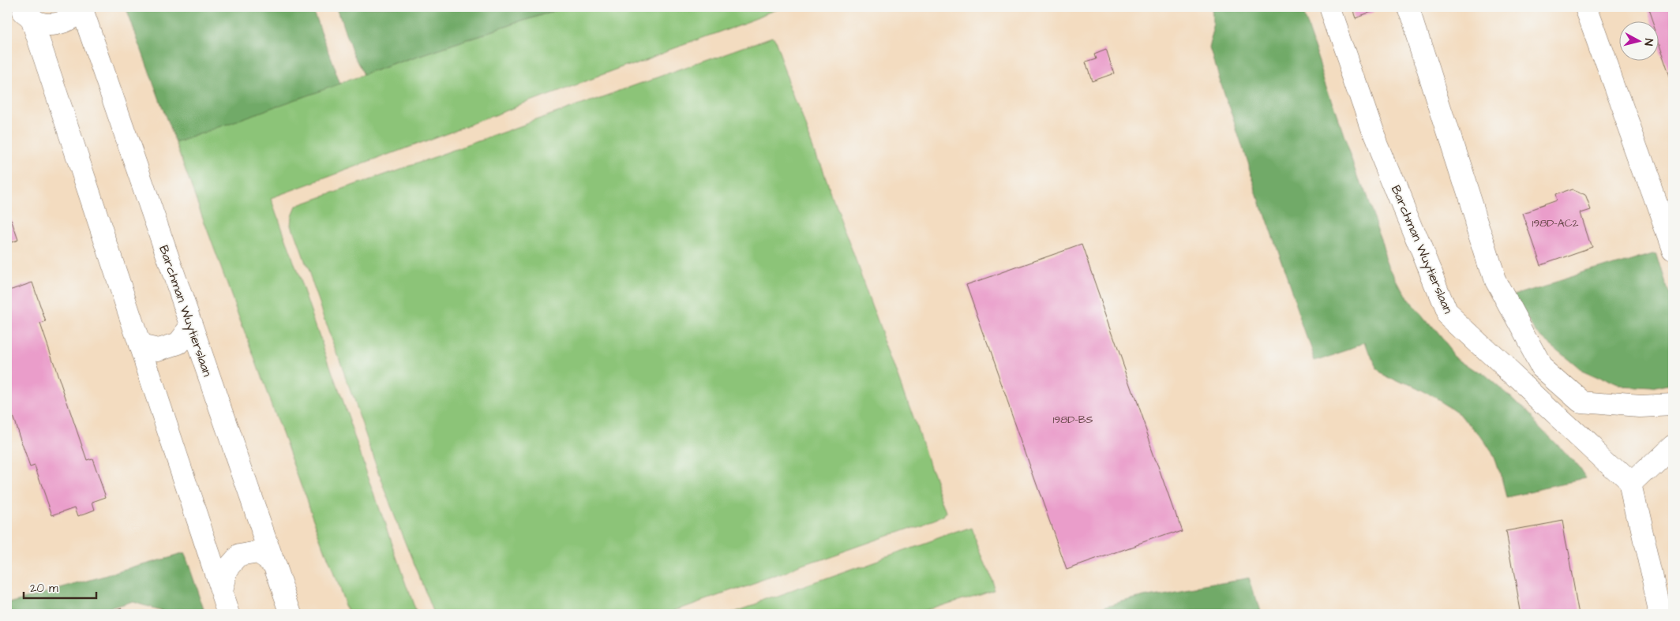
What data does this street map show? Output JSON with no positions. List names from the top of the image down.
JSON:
{
  "streets": {
    "street": ["Barchman Wuytierslaan"]
  },
  "house_numbers": ["198D-AC2", "198D-BS"],
  "scale_bar": "20 m",
  "north": "right"
}
